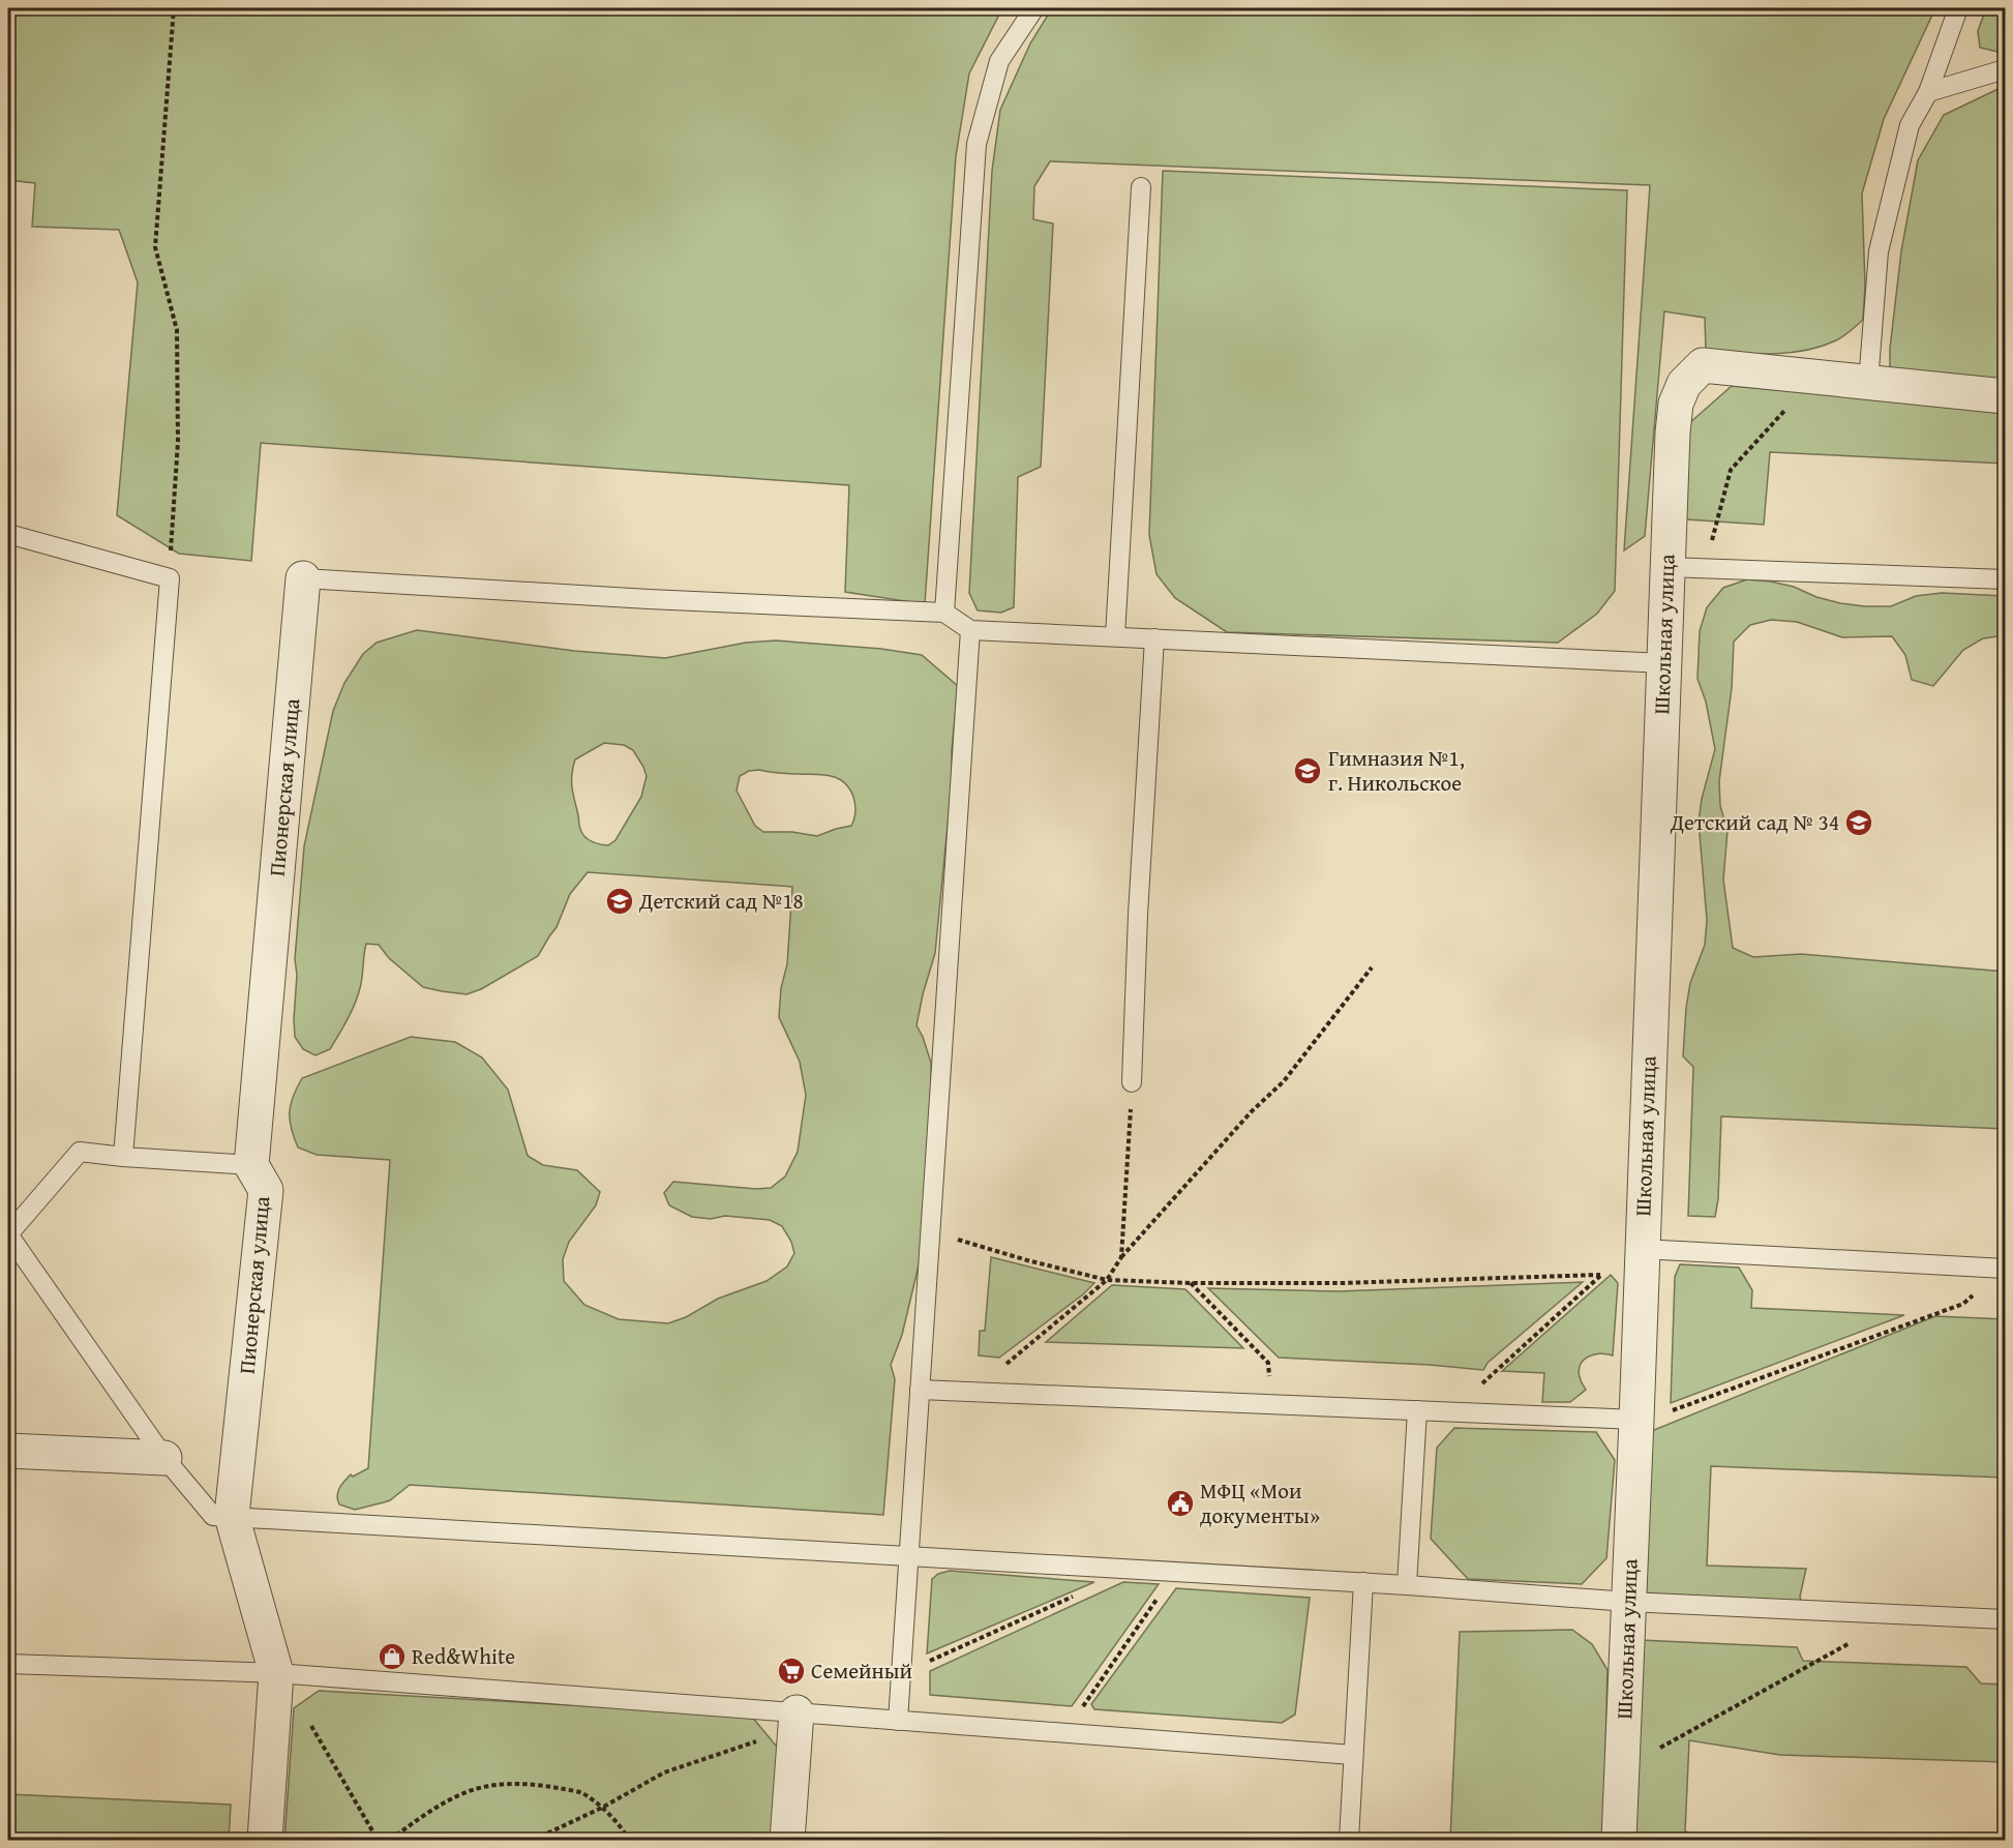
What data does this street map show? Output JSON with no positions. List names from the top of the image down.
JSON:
{
  "streets": {
    "street": ["Школьная улица", "Пионерская улица"]
  },
  "places": {
    "school or university": ["Гимназия №1, г. Никольское", "Детский сад № 34", "Детский сад №18"],
    "public building": ["МФЦ «Мои документы»"],
    "shop": ["Red&White"],
    "supermarket": ["Семейный"]
  }
}
